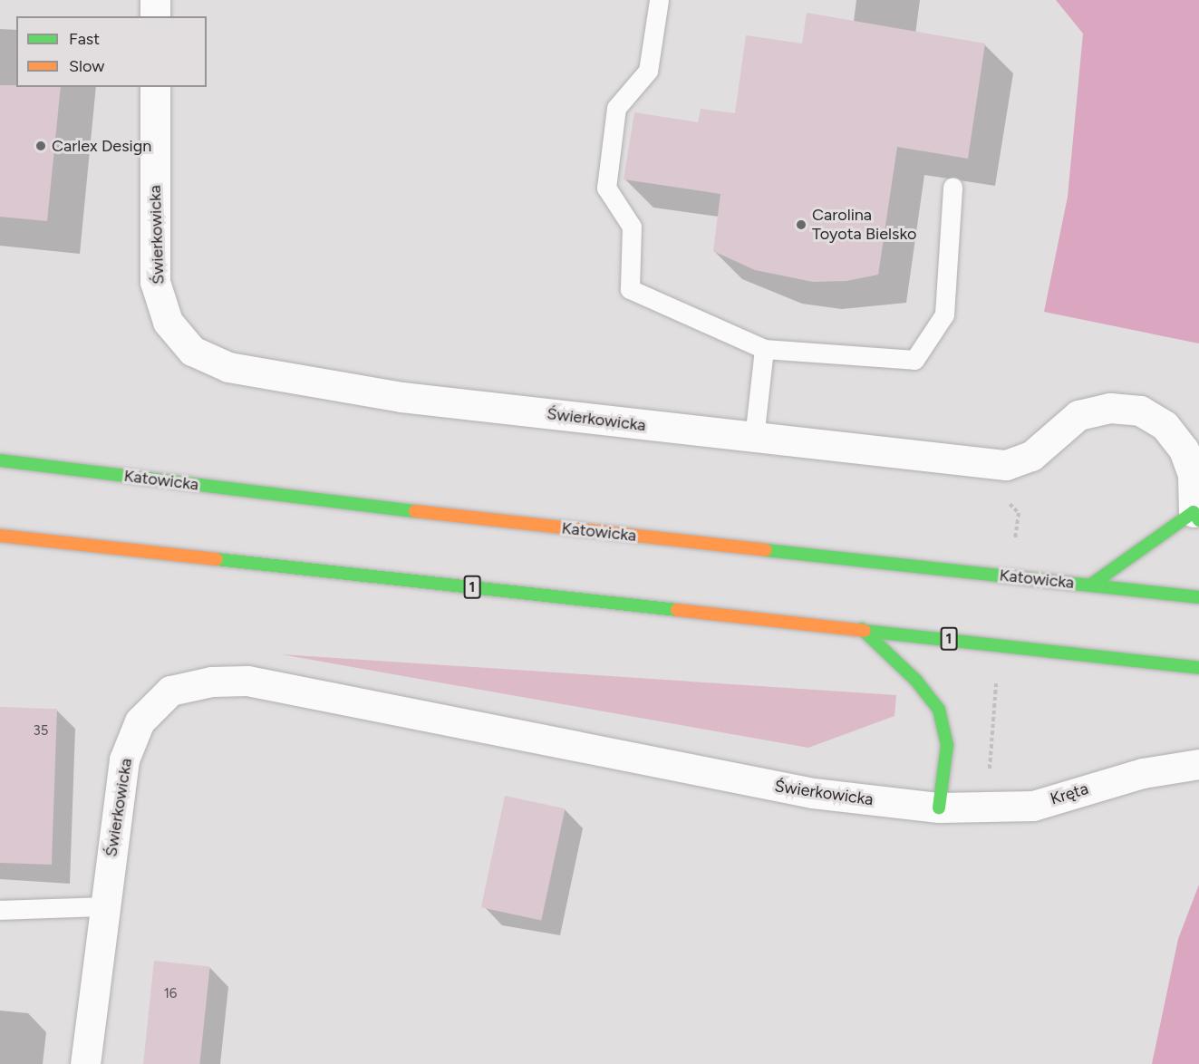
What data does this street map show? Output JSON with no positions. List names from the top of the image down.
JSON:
{
  "streets": {
    "main road": ["Katowicka", "1"],
    "street": ["Świerkowicka", "Kręta"]
  },
  "crossings": [
    ["Świerkowicka", "Kręta"]
  ],
  "places": ["Carlex Design", "Carolina Toyota Bielsko"],
  "house_numbers": ["35", "16"],
  "legend": ["Fast", "Slow"]
}
